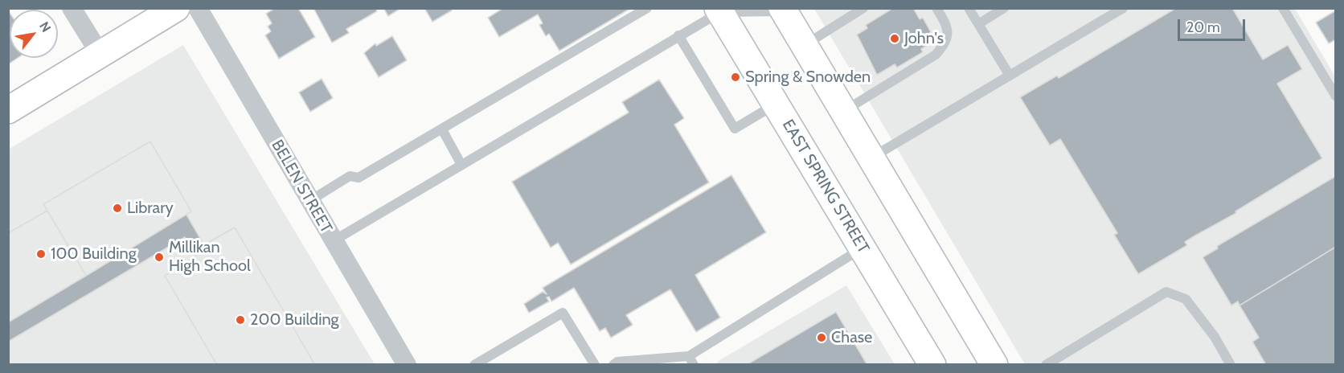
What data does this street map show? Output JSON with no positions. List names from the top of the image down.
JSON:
{
  "streets": {
    "main road": ["EAST SPRING STREET"],
    "street": ["BELEN STREET"]
  },
  "places": [
    "John's",
    "Spring & Snowden",
    "Library",
    "100 Building",
    "Millikan High School",
    "200 Building",
    "Chase"
  ],
  "scale_bar": "20 m",
  "north": "top right"
}
